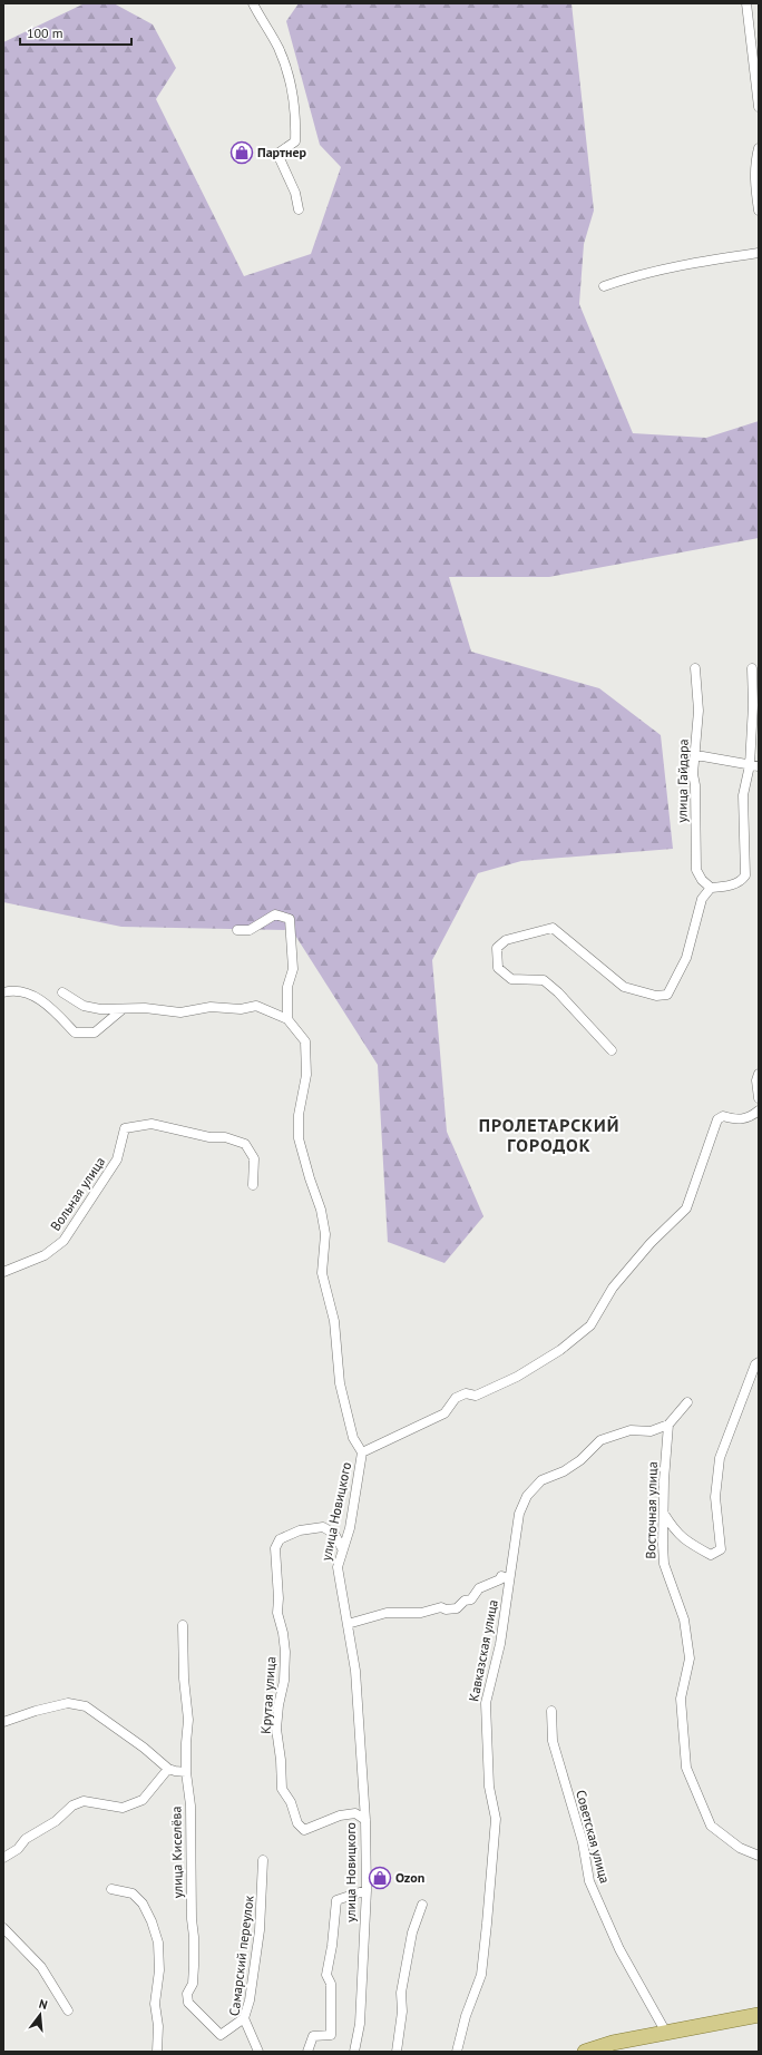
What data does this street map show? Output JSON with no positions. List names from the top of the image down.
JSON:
{
  "streets": {
    "street": [
      "улица Гайдара",
      "Вольная улица",
      "Восточная улица",
      "улица Новицкого",
      "Кавказская улица",
      "Крутая улица",
      "Советская улица",
      "улица Киселёва",
      "Самарский переулок"
    ]
  },
  "crossings": [
    ["Восточная улица", "Кавказская улица"],
    ["улица Новицкого", "Крутая улица"],
    ["улица Киселёва", "Самарский переулок"]
  ],
  "districts": ["ПРОЛЕТАРСКИЙ ГОРОДОК"],
  "places": {
    "shop": ["Партнер", "Ozon"]
  },
  "scale_bar": "100 m",
  "north": "top"
}
